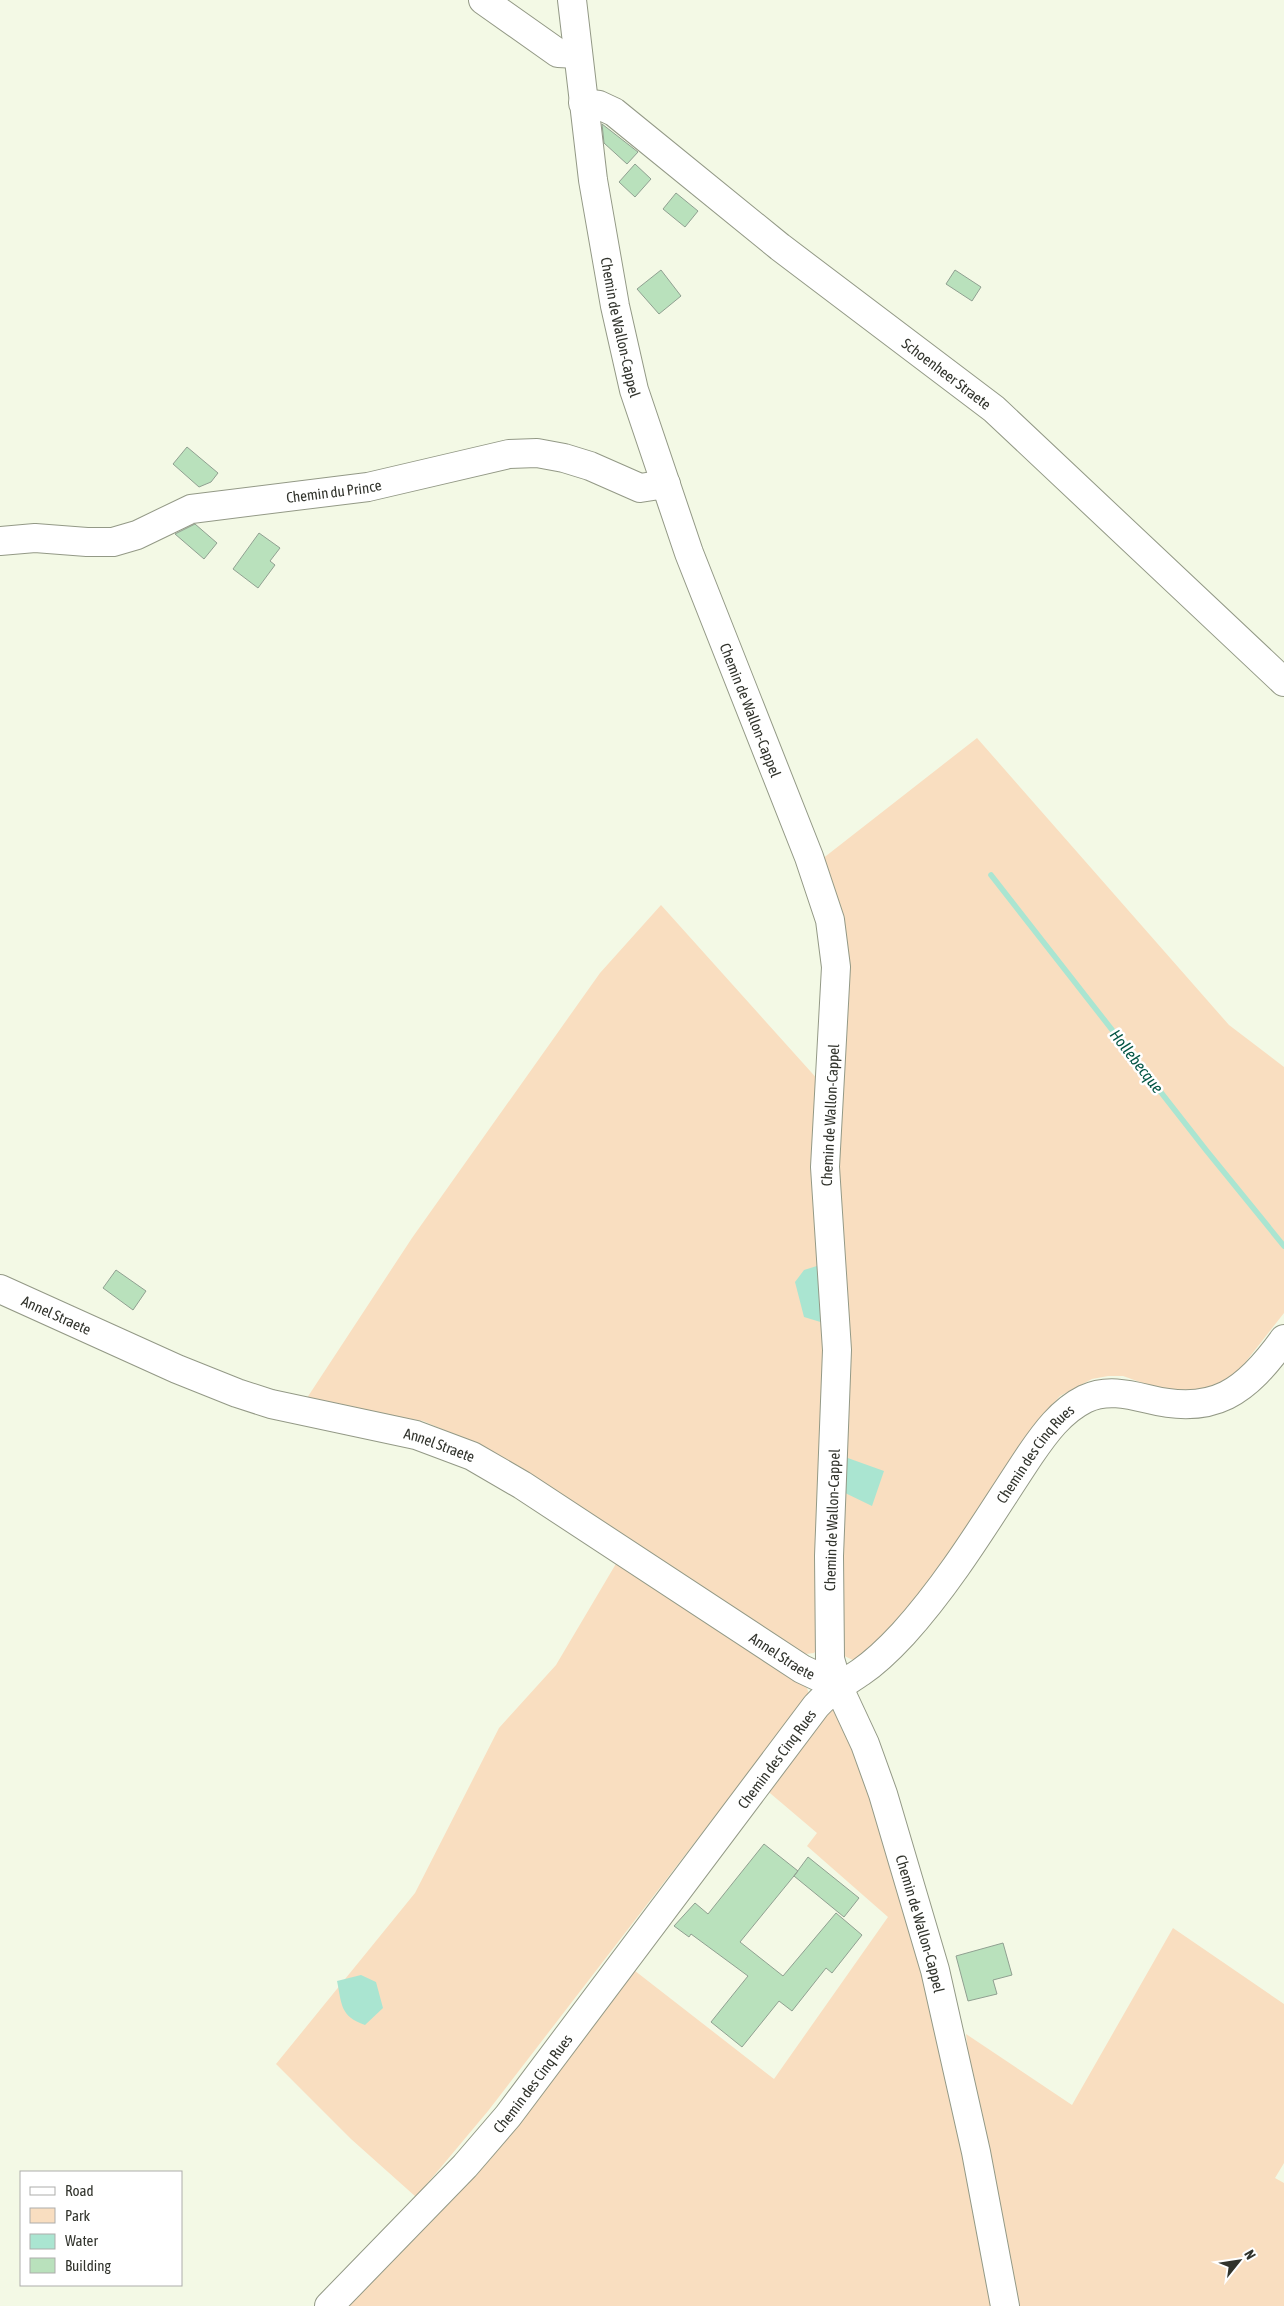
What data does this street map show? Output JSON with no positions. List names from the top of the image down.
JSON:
{
  "streets": {
    "street": [
      "Chemin de Wallon-Cappel",
      "Schoenheer Straete",
      "Chemin du Prince",
      "Annel Straete",
      "Chemin des Cinq Rues"
    ]
  },
  "crossings": [
    ["Chemin de Wallon-Cappel", "Schoenheer Straete"],
    ["Chemin de Wallon-Cappel", "Chemin du Prince"],
    ["Chemin de Wallon-Cappel", "Annel Straete"],
    ["Chemin de Wallon-Cappel", "Chemin des Cinq Rues"],
    ["Annel Straete", "Chemin des Cinq Rues"]
  ],
  "water": ["Hollebecque"],
  "legend": [
    "Road",
    "Park",
    "Water",
    "Building"
  ],
  "north": "top right"
}
